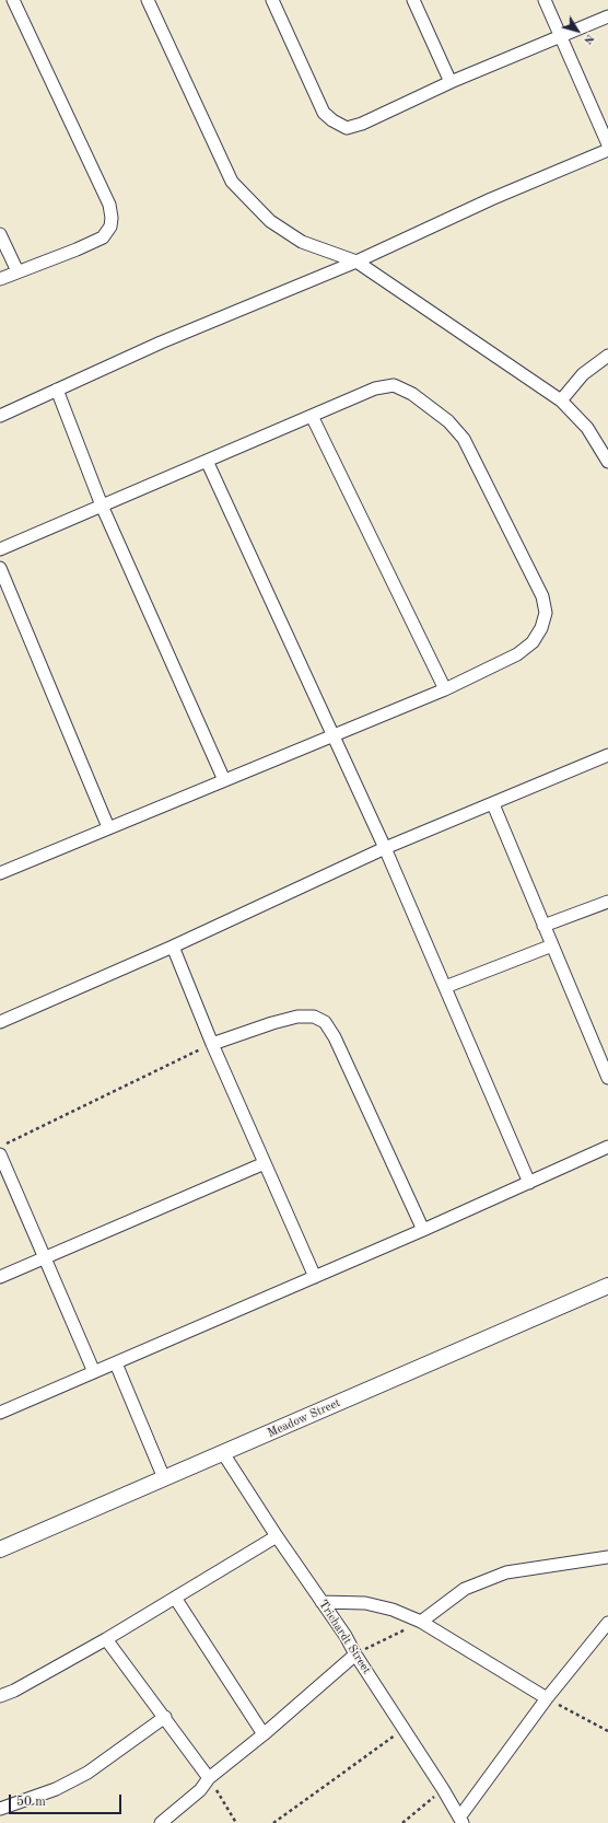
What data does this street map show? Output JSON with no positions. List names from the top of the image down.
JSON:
{
  "streets": {
    "street": ["Meadow Street", "Trichardt Street"]
  },
  "crossings": [
    ["Meadow Street", "Trichardt Street"]
  ],
  "scale_bar": "50 m",
  "north": "bottom right"
}
